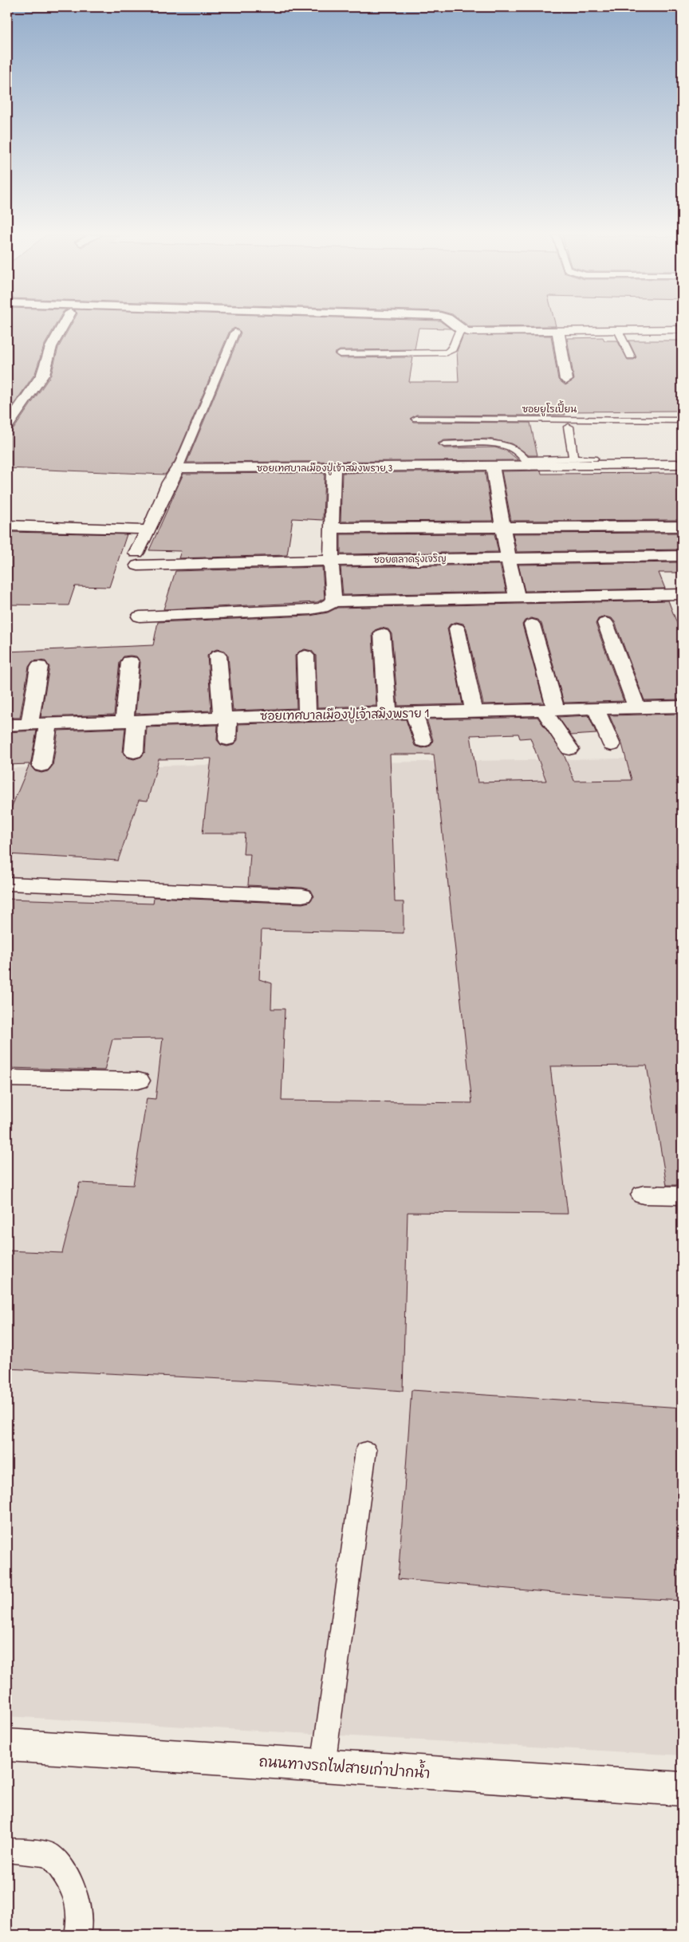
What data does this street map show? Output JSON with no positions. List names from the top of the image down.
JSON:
{
  "streets": {
    "street": [
      "ซอยเทศบาลเมืองปู่เจ้าสมิงพราย 3",
      "ซอยตลาดรุ่งเจริญ",
      "ซอยเทศบาลเมืองปู่เจ้าสมิงพราย 1",
      "ถนนทางรถไฟสายเก่าปากน้ำ"
    ],
    "lane": ["ซอยยูโรเปี้ยน"]
  }
}
